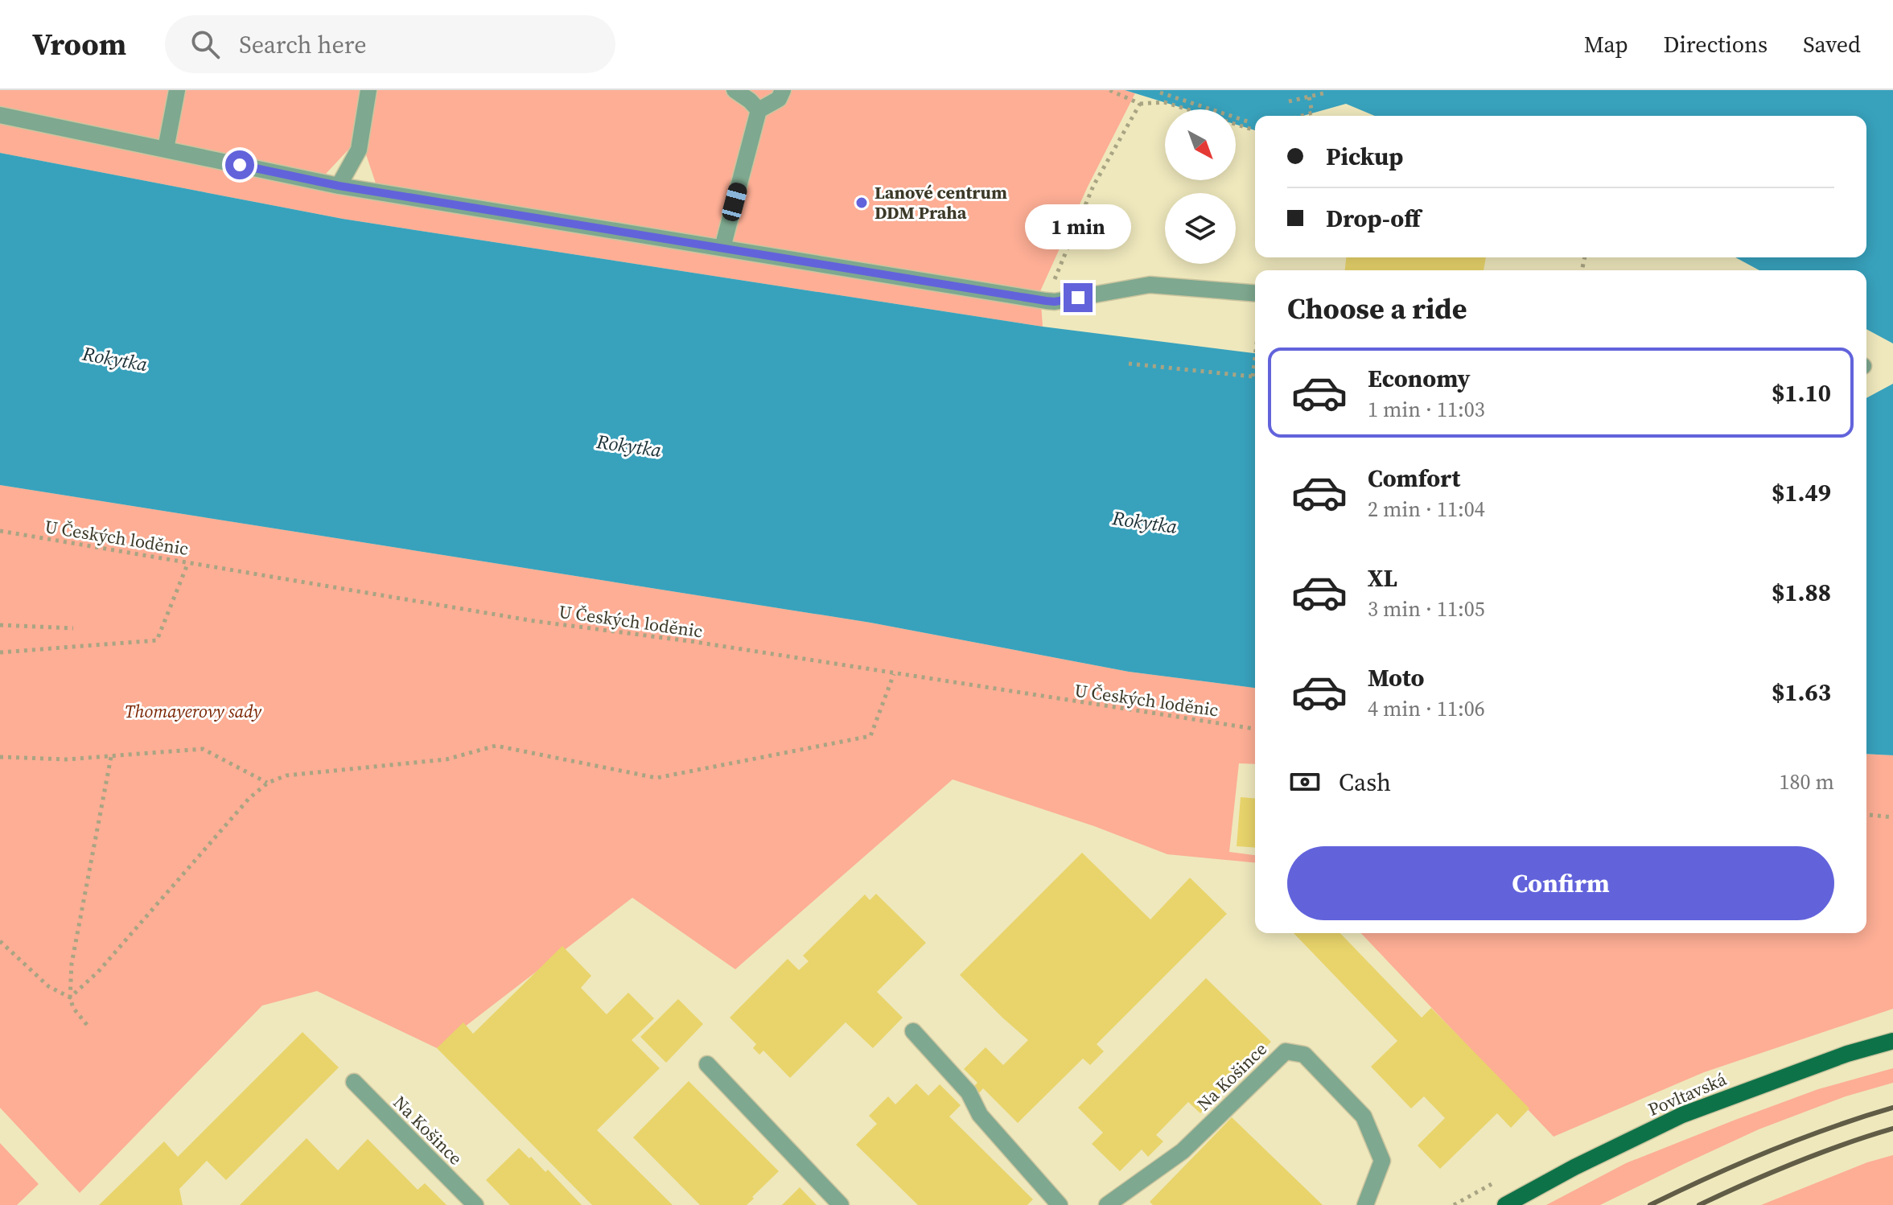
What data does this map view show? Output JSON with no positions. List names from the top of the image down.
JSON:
{
  "streets": {
    "main road": ["Povltavská"],
    "lane": ["Na Košince"],
    "path": ["U Českých loděnic"]
  },
  "water": ["Rokytka"],
  "parks": ["Thomayerovy sady"],
  "places": ["Lanové centrum DDM Praha"],
  "north": "bottom right",
  "page": {
    "header": "Vroom",
    "search": "Search here",
    "nav": ["Map", "Directions", "Saved"],
    "banner": ["Pickup", "Drop-off"],
    "bubble": "1 min",
    "heading": "Choose a ride",
    "list": [
      {
        "name": "Economy",
        "note": "1 min · 11:03",
        "value": "$1.10"
      },
      {
        "name": "Comfort",
        "note": "2 min · 11:04",
        "value": "$1.49"
      },
      {
        "name": "XL",
        "note": "3 min · 11:05",
        "value": "$1.88"
      },
      {
        "name": "Moto",
        "note": "4 min · 11:06",
        "value": "$1.63"
      }
    ],
    "pay": ["Cash", "180 m"],
    "buttons": "Confirm"
  }
}
